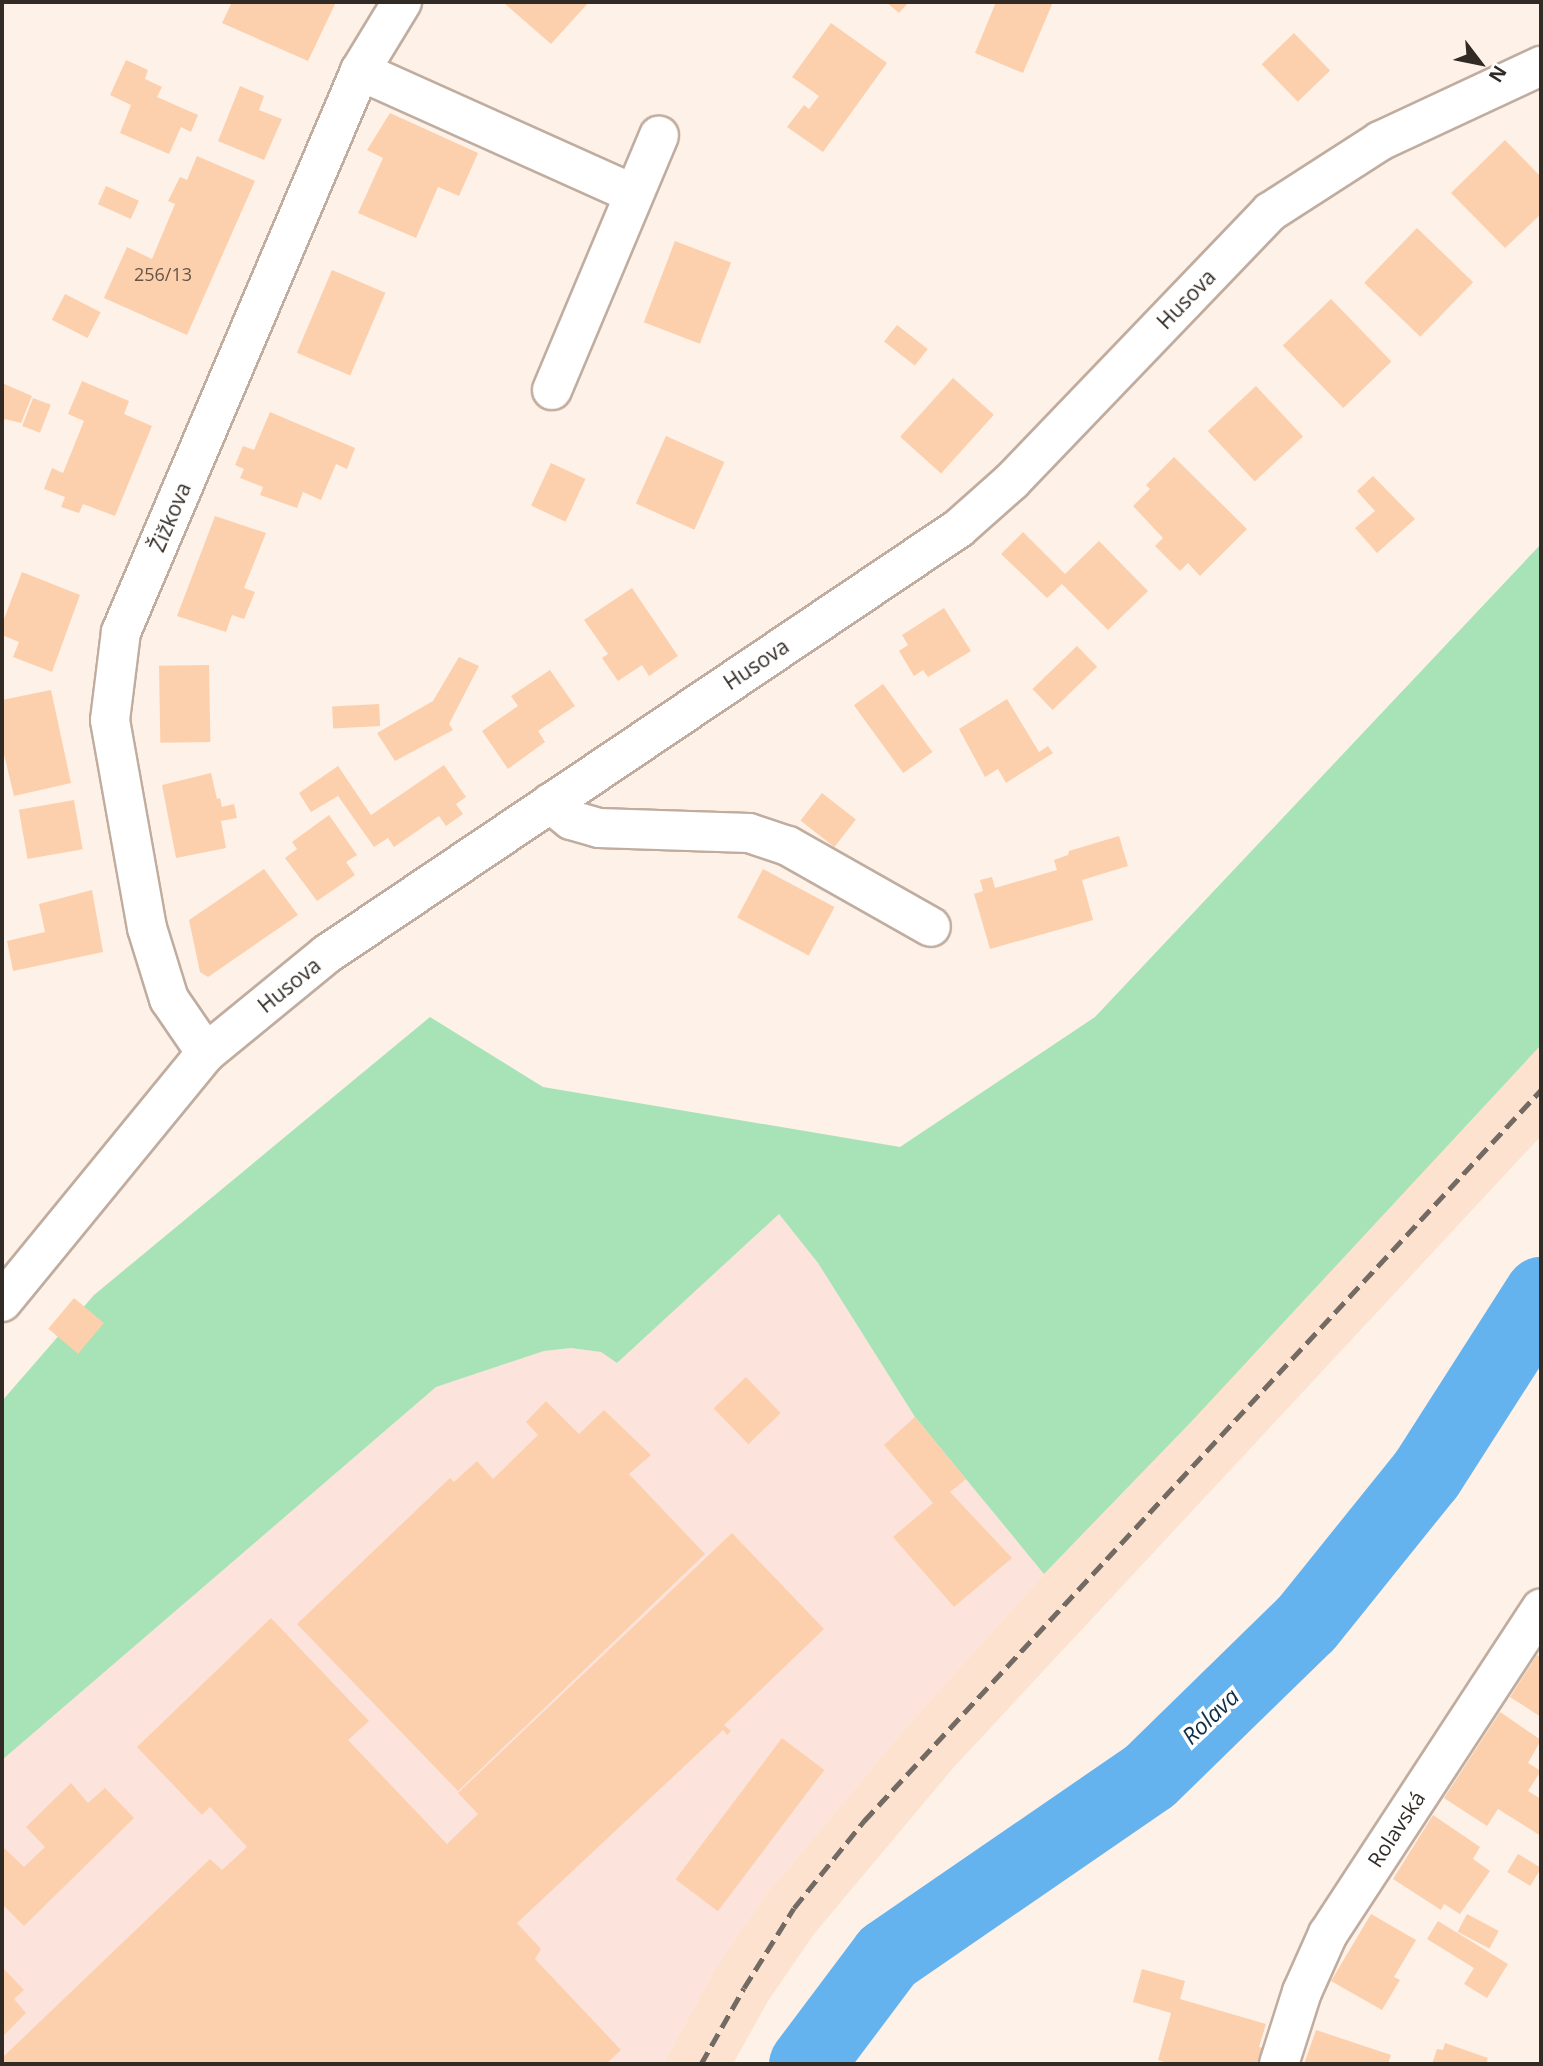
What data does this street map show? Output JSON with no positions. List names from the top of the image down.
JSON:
{
  "streets": {
    "street": ["Husova", "Žižkova", "Rolavská"]
  },
  "crossings": [
    ["Husova", "Žižkova"]
  ],
  "water": ["Rolava"],
  "house_numbers": ["256/13"],
  "north": "bottom right"
}
